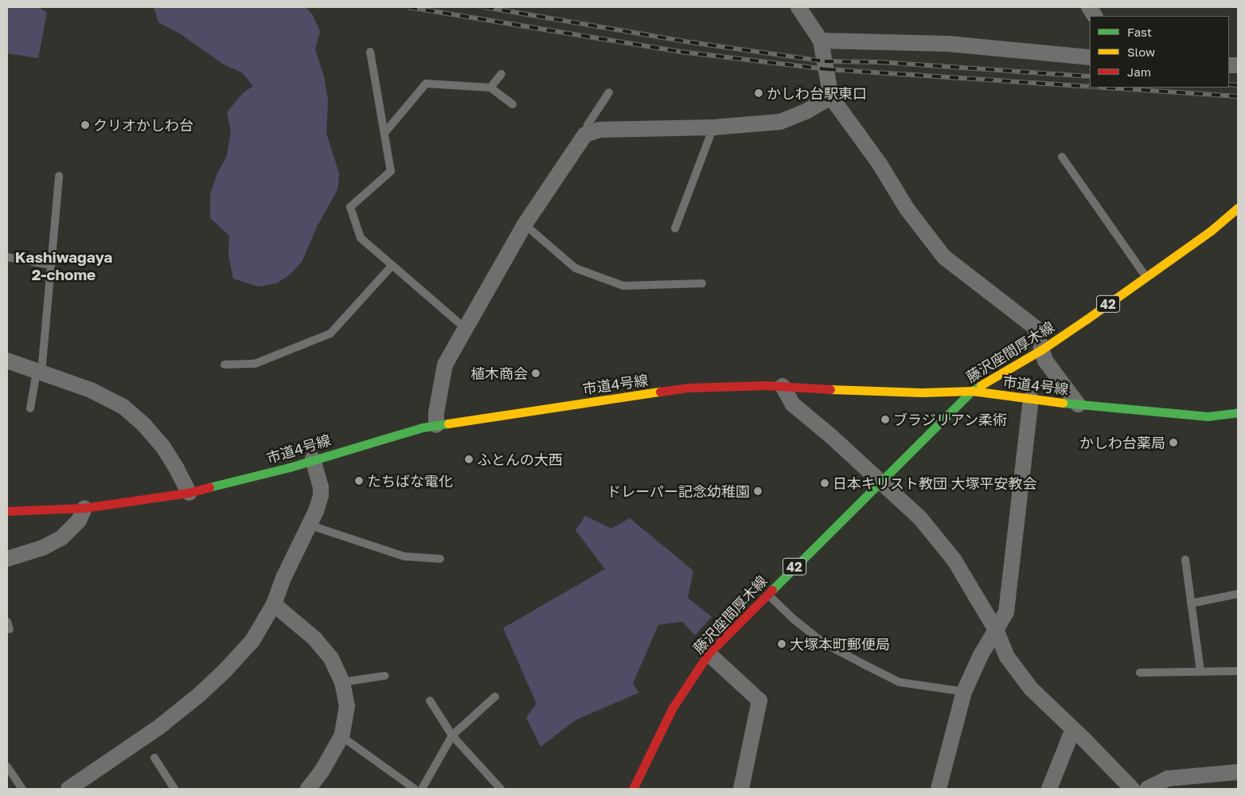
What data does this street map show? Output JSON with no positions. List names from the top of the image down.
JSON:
{
  "streets": {
    "street": ["42", "藤沢座間厚木線", "市道4号線"]
  },
  "crossings": [
    ["藤沢座間厚木線", "市道4号線"]
  ],
  "districts": ["Kashiwagaya 2-chome"],
  "places": [
    "かしわ台駅東口",
    "クリオかしわ台",
    "植木商会",
    "ブラジリアン柔術",
    "かしわ台薬局",
    "ふとんの大西",
    "たちばな電化",
    "日本キリスト教団 大塚平安教会",
    "ドレーパー記念幼稚園",
    "大塚本町郵便局"
  ],
  "legend": ["Fast", "Slow", "Jam"]
}
